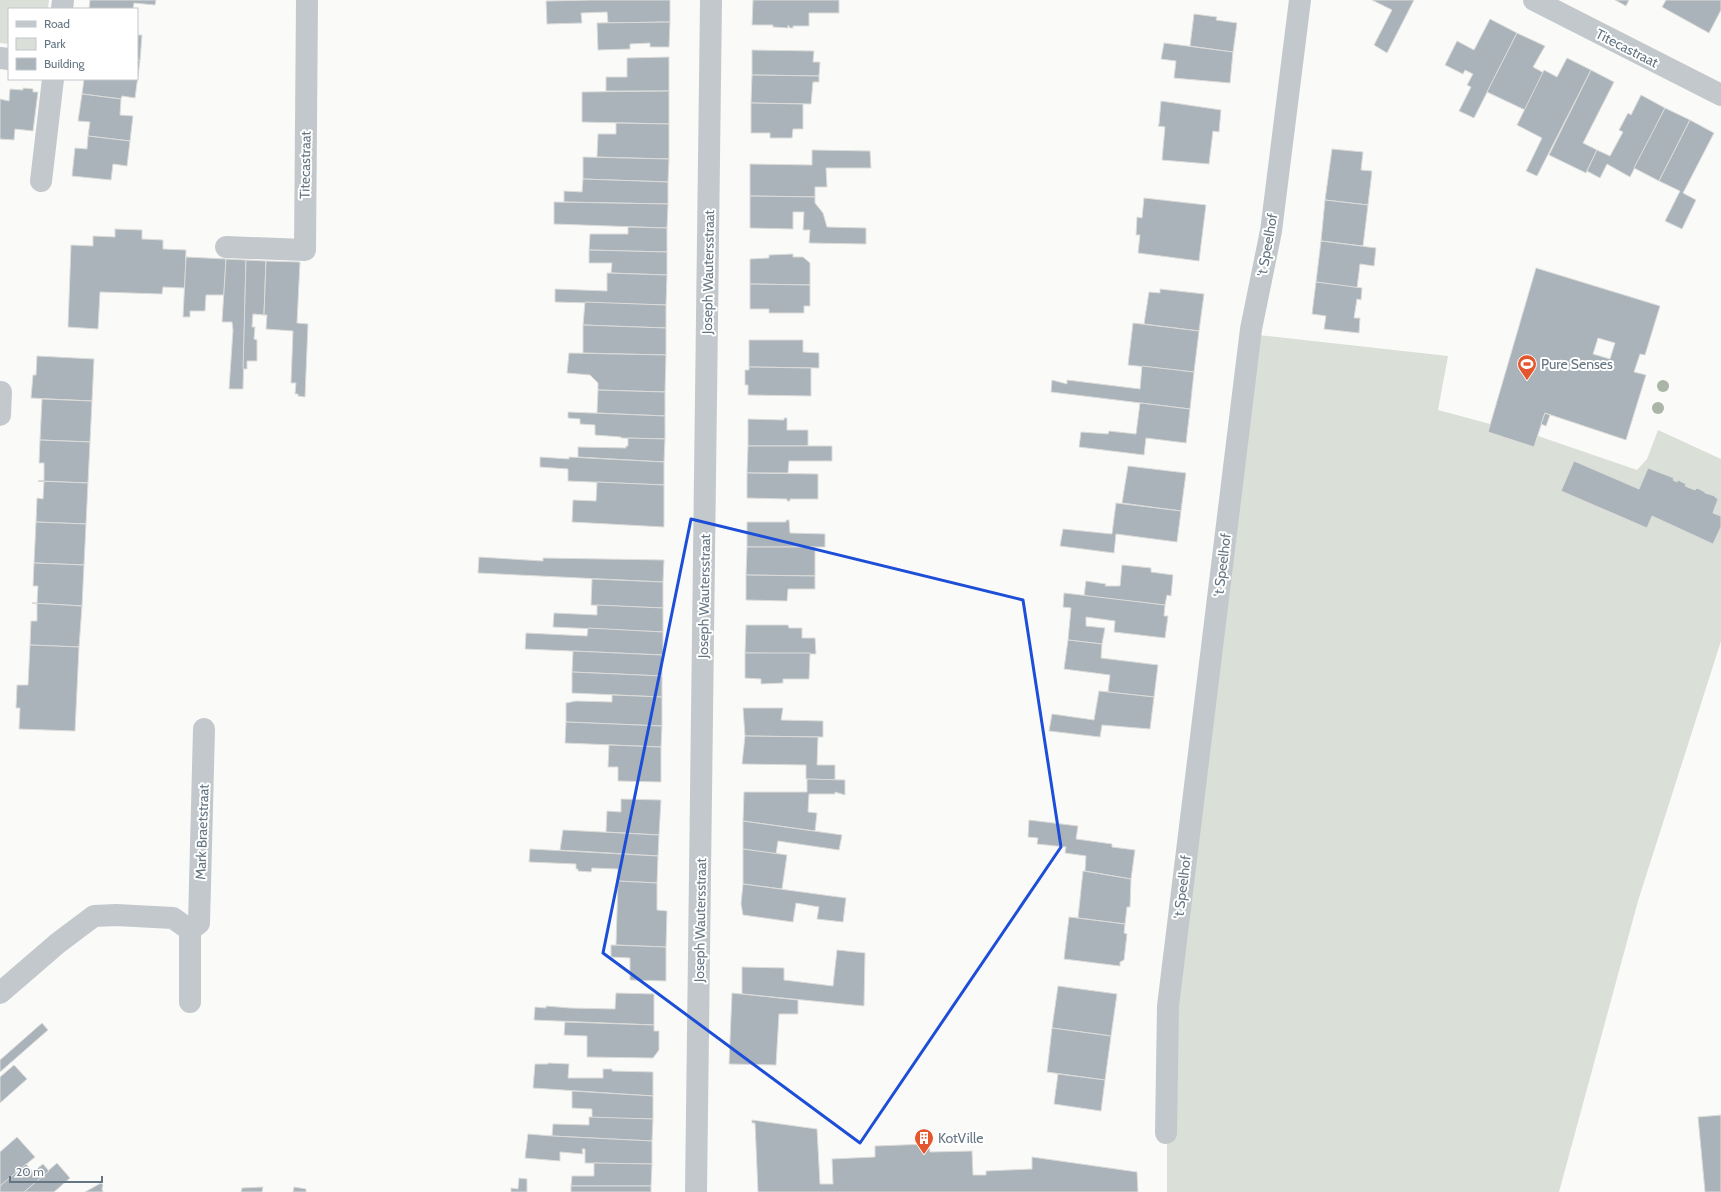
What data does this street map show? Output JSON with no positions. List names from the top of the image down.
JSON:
{
  "streets": {
    "street": [
      "Titecastraat",
      "'t Speelhof",
      "Joseph Wautersstraat",
      "Mark Braetstraat"
    ]
  },
  "places": {
    "sports": ["Pure Senses"],
    "building": ["KotVille"]
  },
  "legend": ["Road", "Park", "Building"],
  "scale_bar": "20 m"
}
